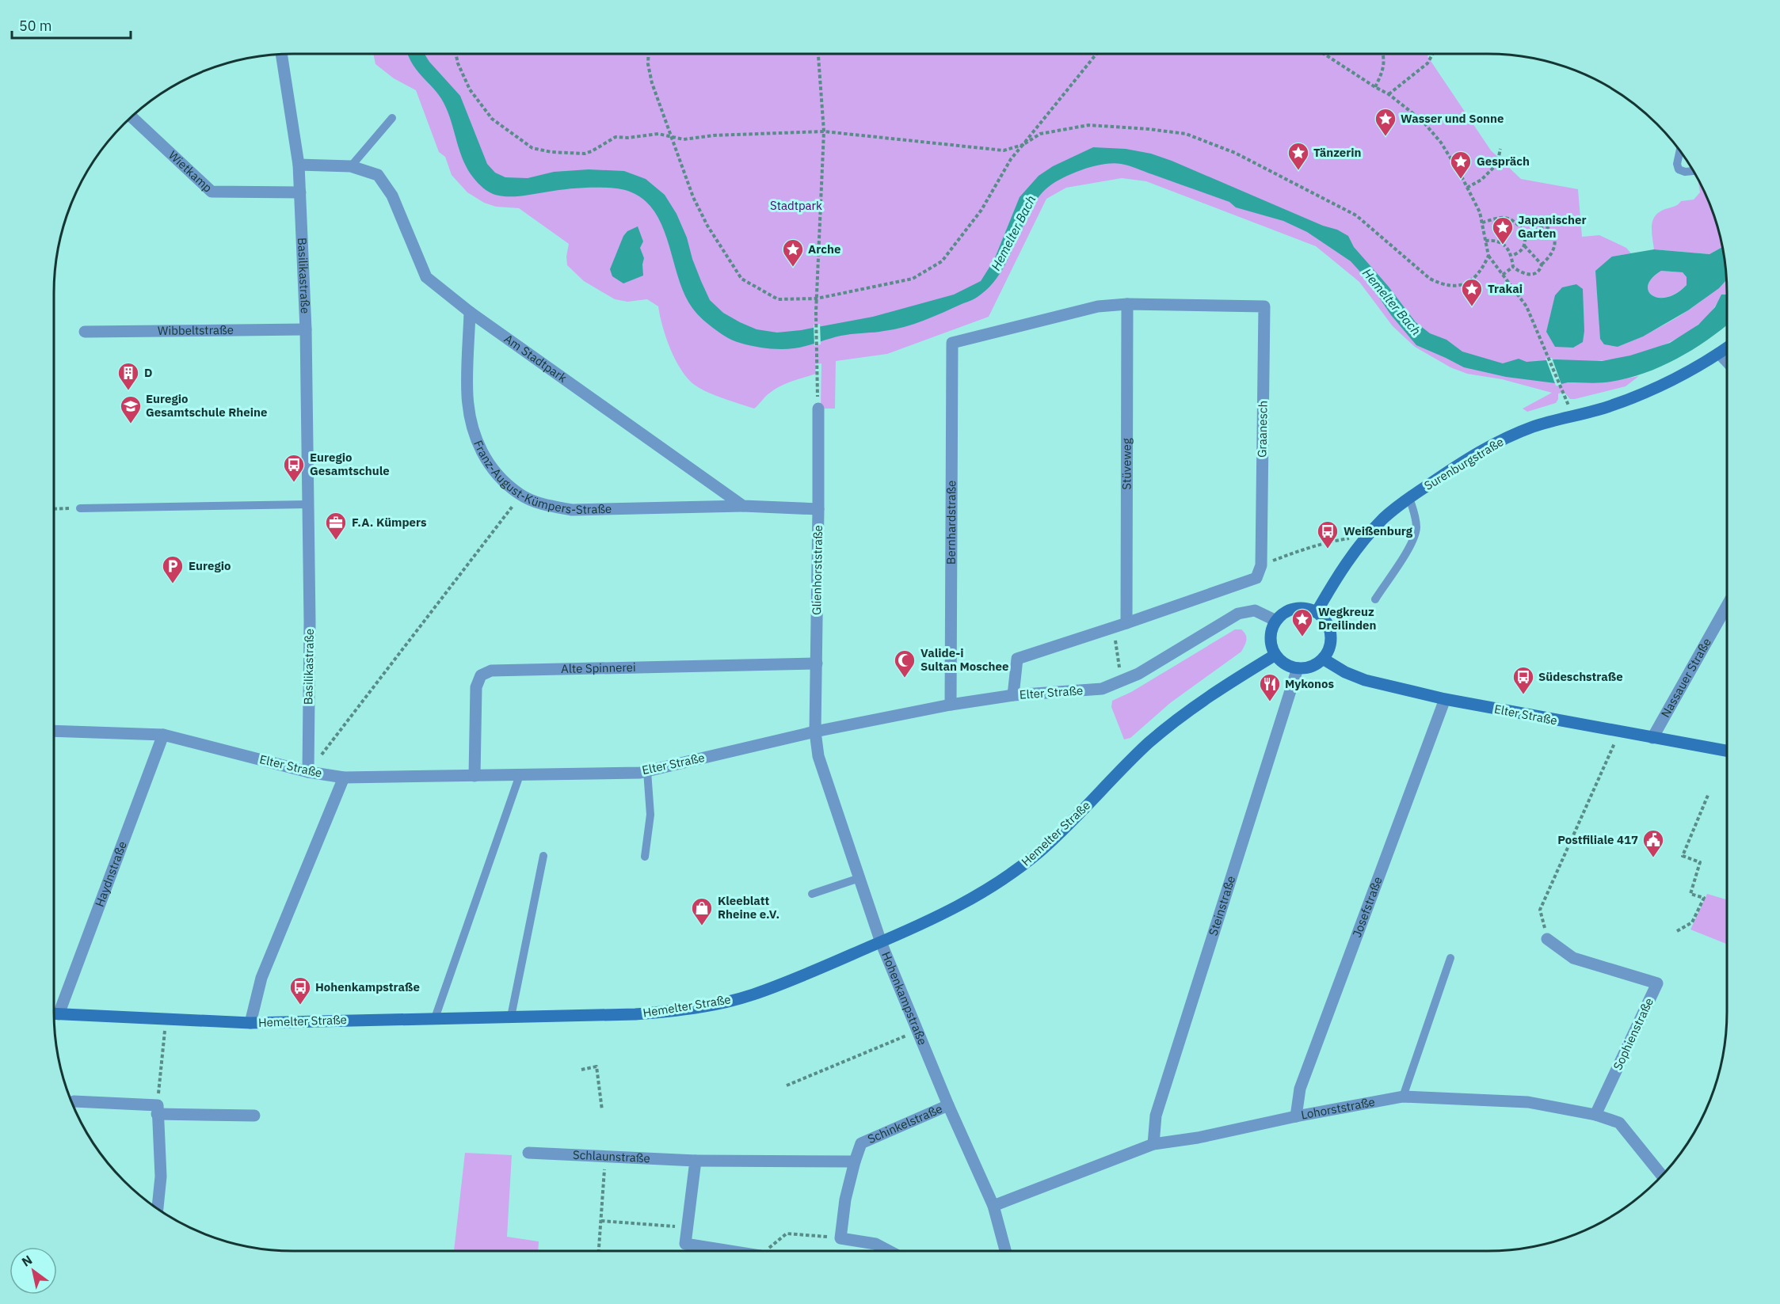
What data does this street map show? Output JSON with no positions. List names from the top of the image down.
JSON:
{
  "streets": {
    "main road": ["Surenburgstraße", "Elter Straße", "Hemelter Straße"],
    "street": [
      "Wietkamp",
      "Basilikastraße",
      "Wibbeltstraße",
      "Am Stadtpark",
      "Graanesch",
      "Stüveweg",
      "Franz-August-Kümpers-Straße",
      "Bernhardstraße",
      "Glienhorststraße",
      "Alte Spinnerei",
      "Nassauer Straße",
      "Haydnstraße",
      "Steinstraße",
      "Josefstraße",
      "Hohenkampstraße",
      "Sophienstraße",
      "Lohorststraße",
      "Schinkelstraße",
      "Schlaunstraße"
    ]
  },
  "crossings": [
    ["Wietkamp", "Basilikastraße"],
    ["Basilikastraße", "Wibbeltstraße"],
    ["Basilikastraße", "Am Stadtpark"],
    ["Basilikastraße", "Elter Straße"],
    ["Am Stadtpark", "Franz-August-Kümpers-Straße"],
    ["Graanesch", "Stüveweg"],
    ["Graanesch", "Bernhardstraße"],
    ["Surenburgstraße", "Elter Straße"],
    ["Surenburgstraße", "Hemelter Straße"],
    ["Surenburgstraße", "Steinstraße"],
    ["Bernhardstraße", "Elter Straße"],
    ["Glienhorststraße", "Alte Spinnerei"],
    ["Glienhorststraße", "Elter Straße"],
    ["Glienhorststraße", "Hohenkampstraße"],
    ["Alte Spinnerei", "Elter Straße"],
    ["Nassauer Straße", "Elter Straße"],
    ["Elter Straße", "Hemelter Straße"],
    ["Elter Straße", "Haydnstraße"],
    ["Elter Straße", "Steinstraße"],
    ["Elter Straße", "Josefstraße"],
    ["Elter Straße", "Hohenkampstraße"],
    ["Hemelter Straße", "Steinstraße"],
    ["Hemelter Straße", "Hohenkampstraße"],
    ["Steinstraße", "Lohorststraße"],
    ["Josefstraße", "Lohorststraße"],
    ["Hohenkampstraße", "Lohorststraße"],
    ["Hohenkampstraße", "Schinkelstraße"],
    ["Sophienstraße", "Lohorststraße"],
    ["Schinkelstraße", "Schlaunstraße"]
  ],
  "water": ["Hemelter Bach"],
  "parks": ["Stadtpark"],
  "places": {
    "place": [
      "Wasser und Sonne",
      "Tänzerin",
      "Gespräch",
      "Japanischer Garten",
      "Arche",
      "Trakai",
      "Wegkreuz Dreilinden"
    ],
    "building": ["D"],
    "school or university": ["Euregio Gesamtschule Rheine"],
    "bus stop": [
      "Euregio Gesamtschule",
      "Weißenburg",
      "Südeschstraße",
      "Hohenkampstraße"
    ],
    "office": ["F.A. Kümpers"],
    "parking": ["Euregio"],
    "mosque": ["Valide-i Sultan Moschee"],
    "restaurant": ["Mykonos"],
    "public building": ["Postfiliale 417"],
    "shop": ["Kleeblatt Rheine e.V."]
  },
  "scale_bar": "50 m",
  "north": "top left"
}
